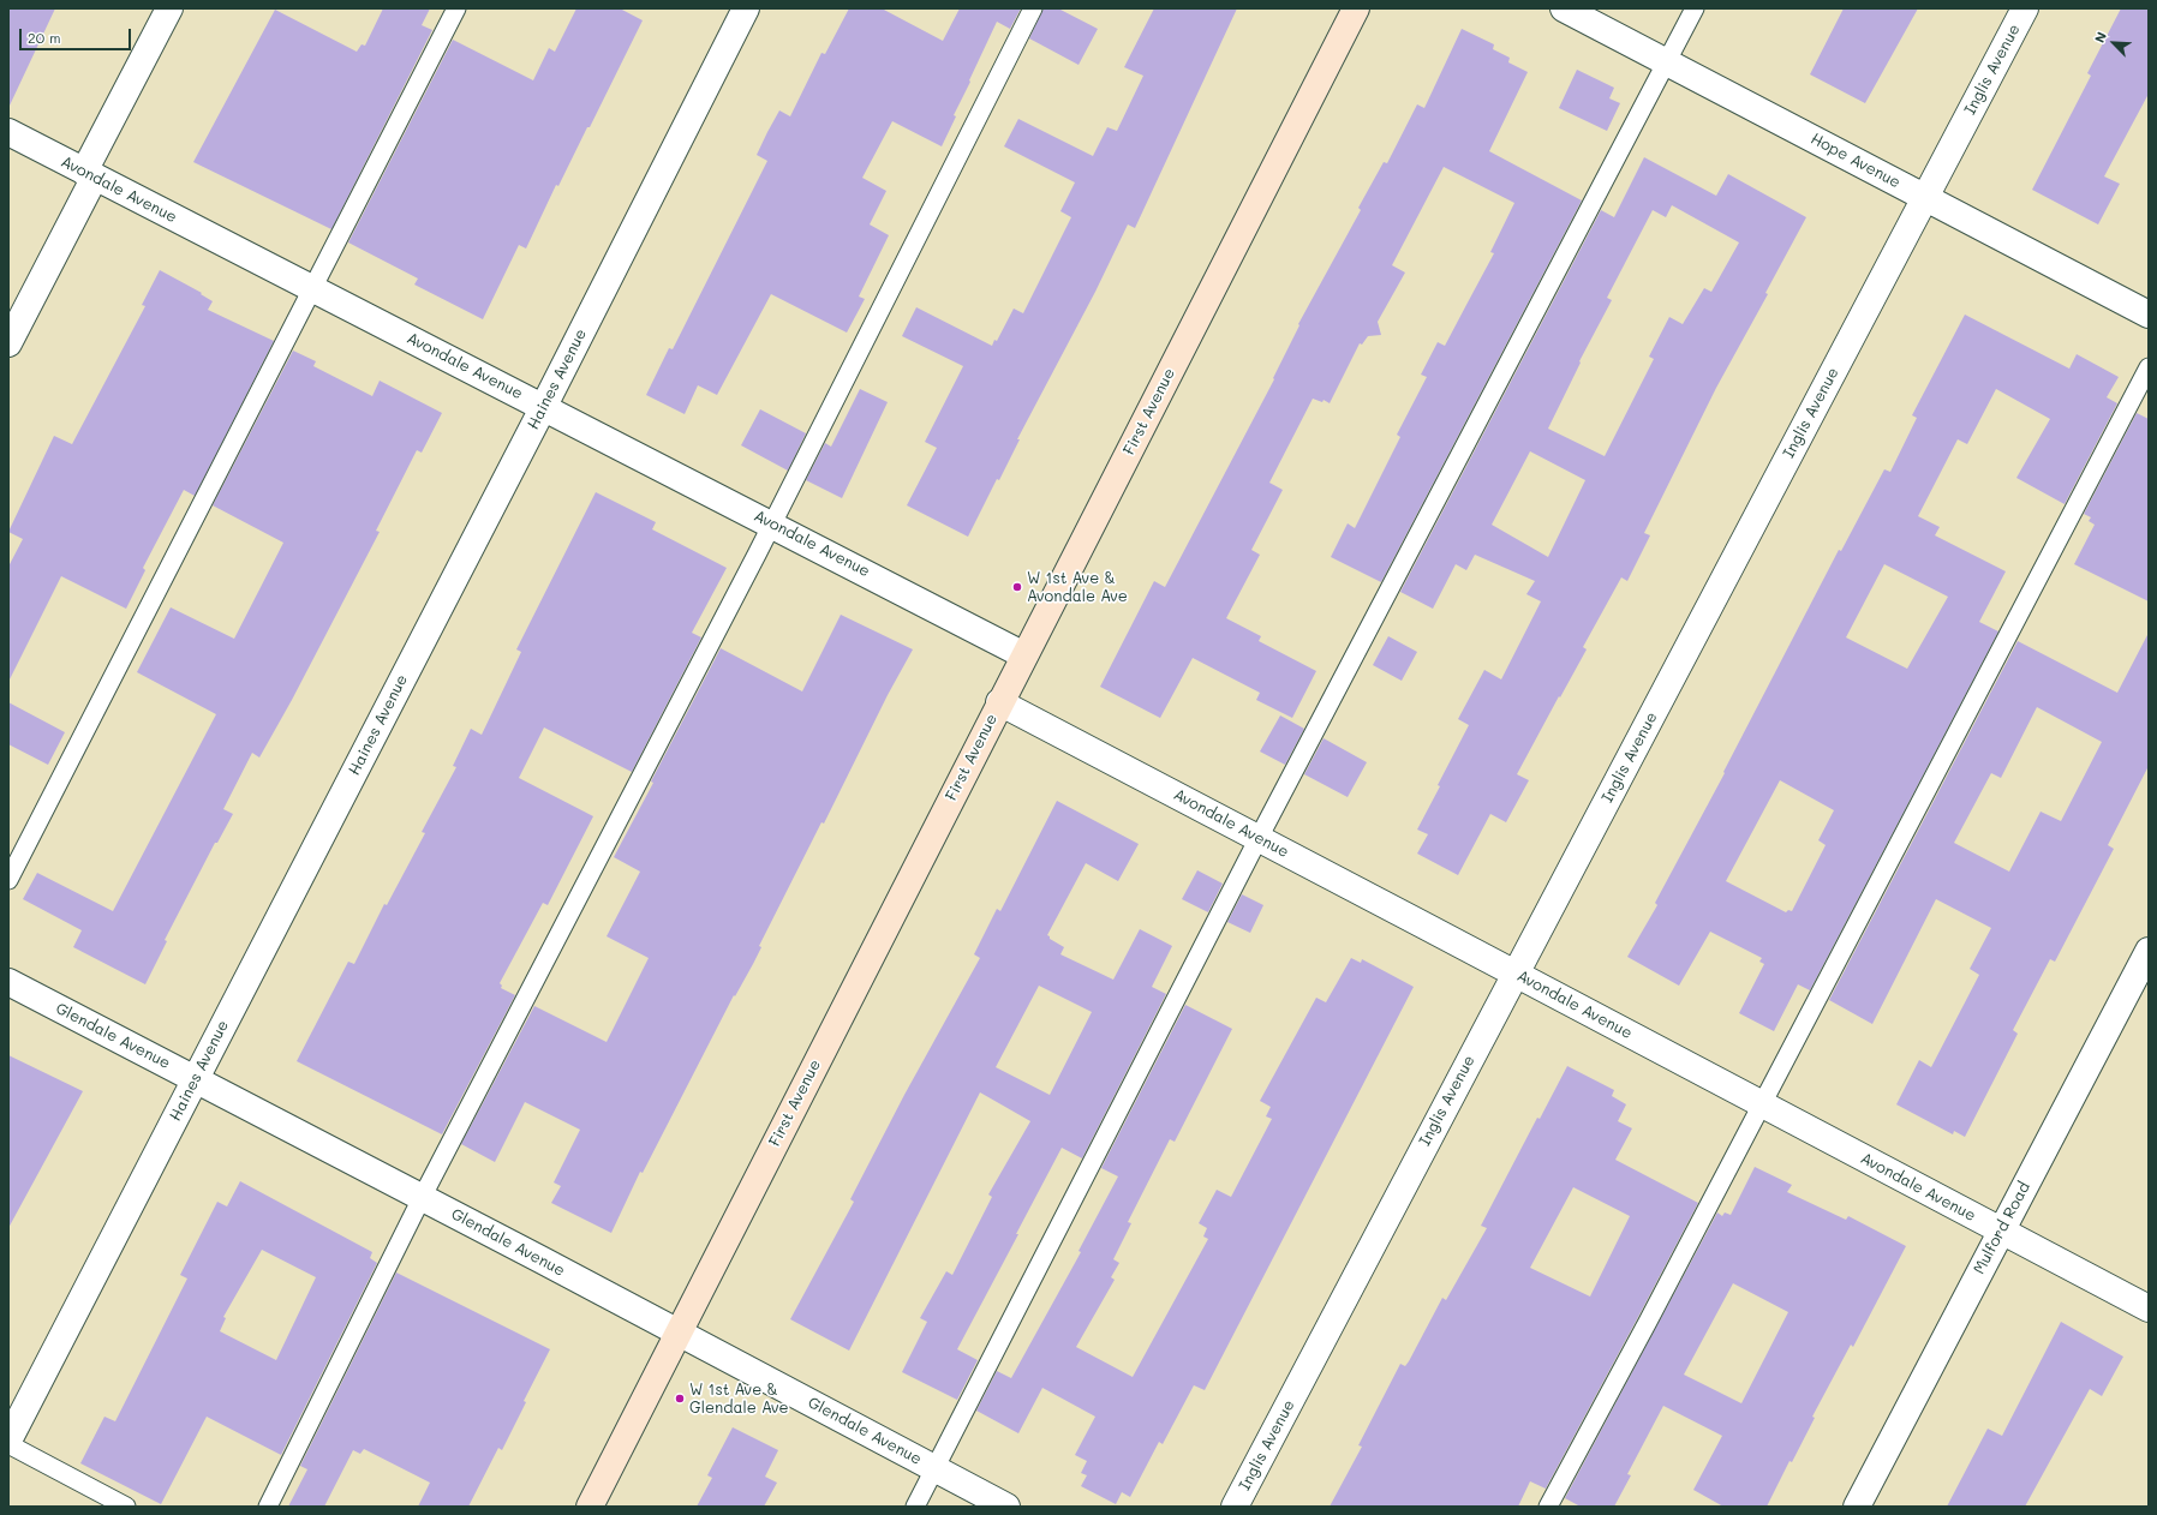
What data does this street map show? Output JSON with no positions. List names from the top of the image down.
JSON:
{
  "streets": {
    "street": [
      "Inglis Avenue",
      "Hope Avenue",
      "Avondale Avenue",
      "Haines Avenue",
      "First Avenue",
      "Glendale Avenue",
      "Mulford Road"
    ]
  },
  "crossings": [
    ["Inglis Avenue", "Hope Avenue"],
    ["Inglis Avenue", "Avondale Avenue"],
    ["Avondale Avenue", "Haines Avenue"],
    ["Avondale Avenue", "First Avenue"],
    ["Avondale Avenue", "Mulford Road"],
    ["Haines Avenue", "Glendale Avenue"],
    ["First Avenue", "Glendale Avenue"]
  ],
  "places": ["W 1st Ave & Avondale Ave", "W 1st Ave & Glendale Ave"],
  "scale_bar": "20 m",
  "north": "top left"
}
